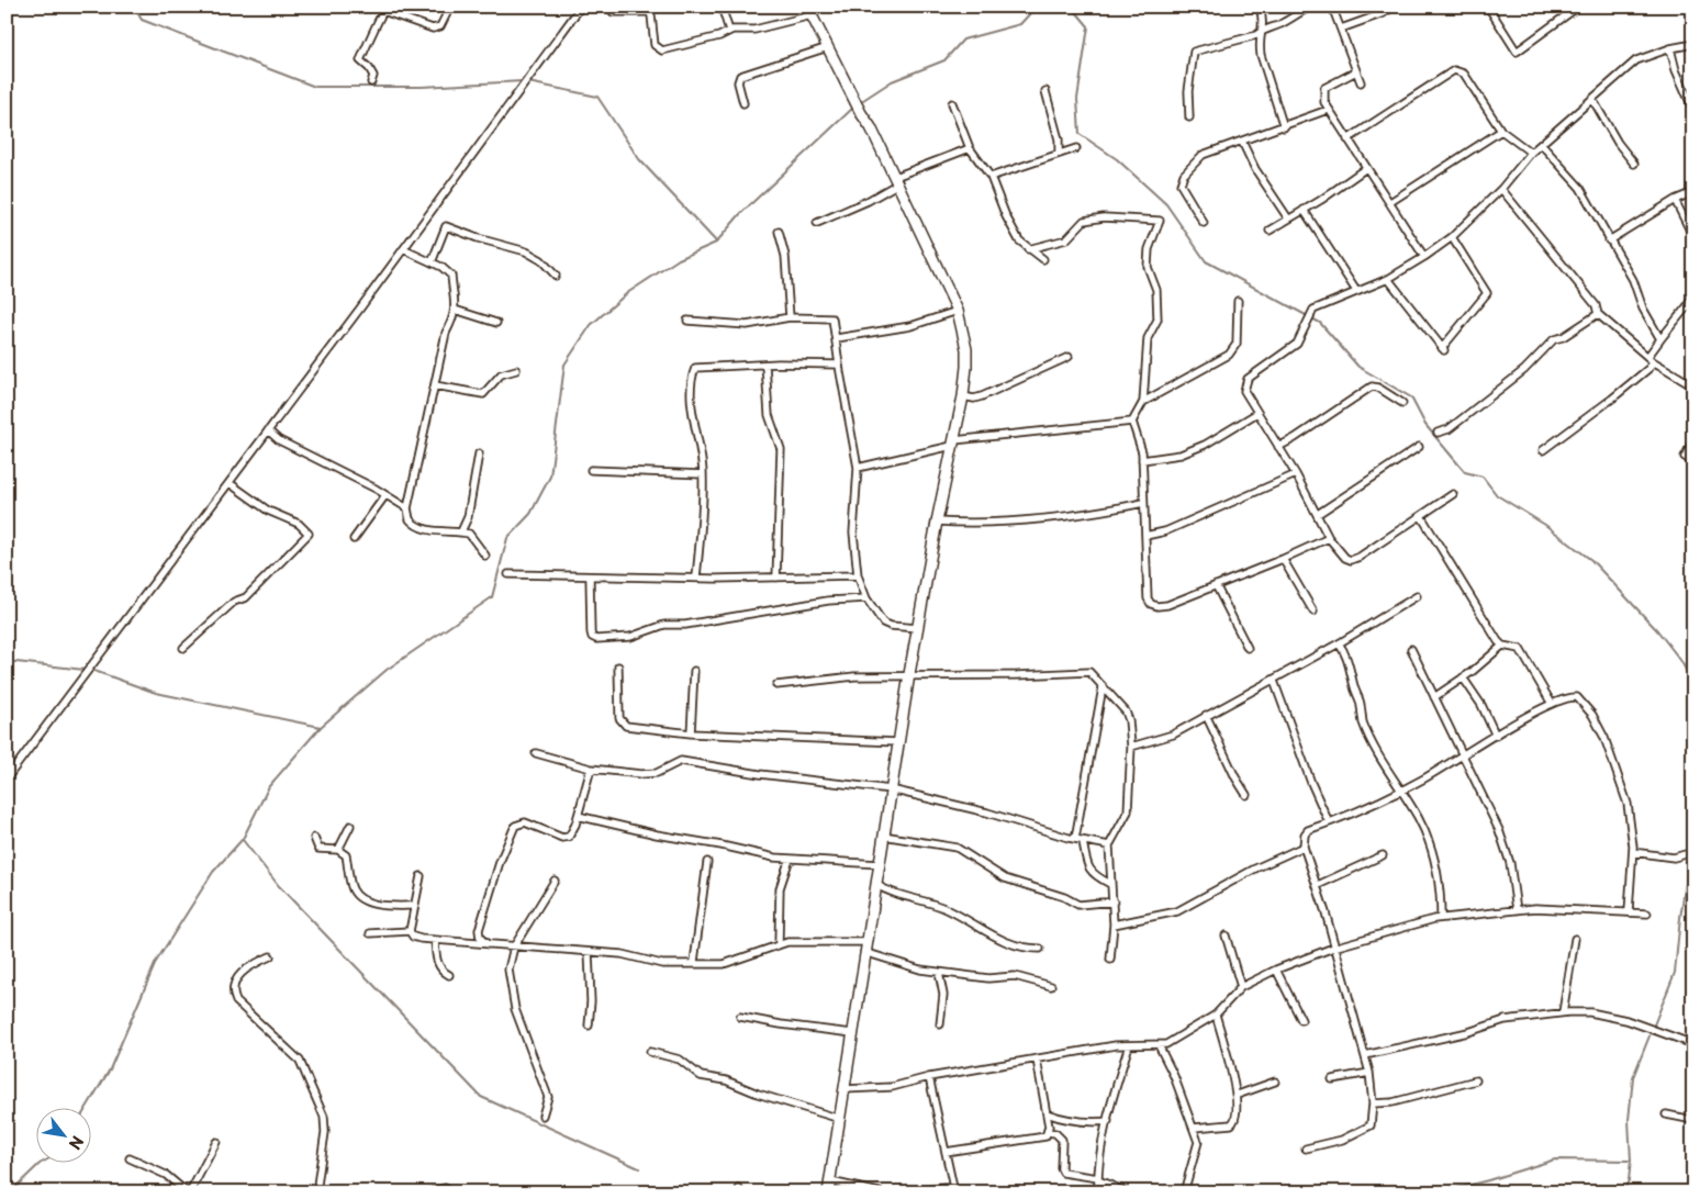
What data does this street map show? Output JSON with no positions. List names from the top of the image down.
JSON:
{
  "north": "bottom right"
}
